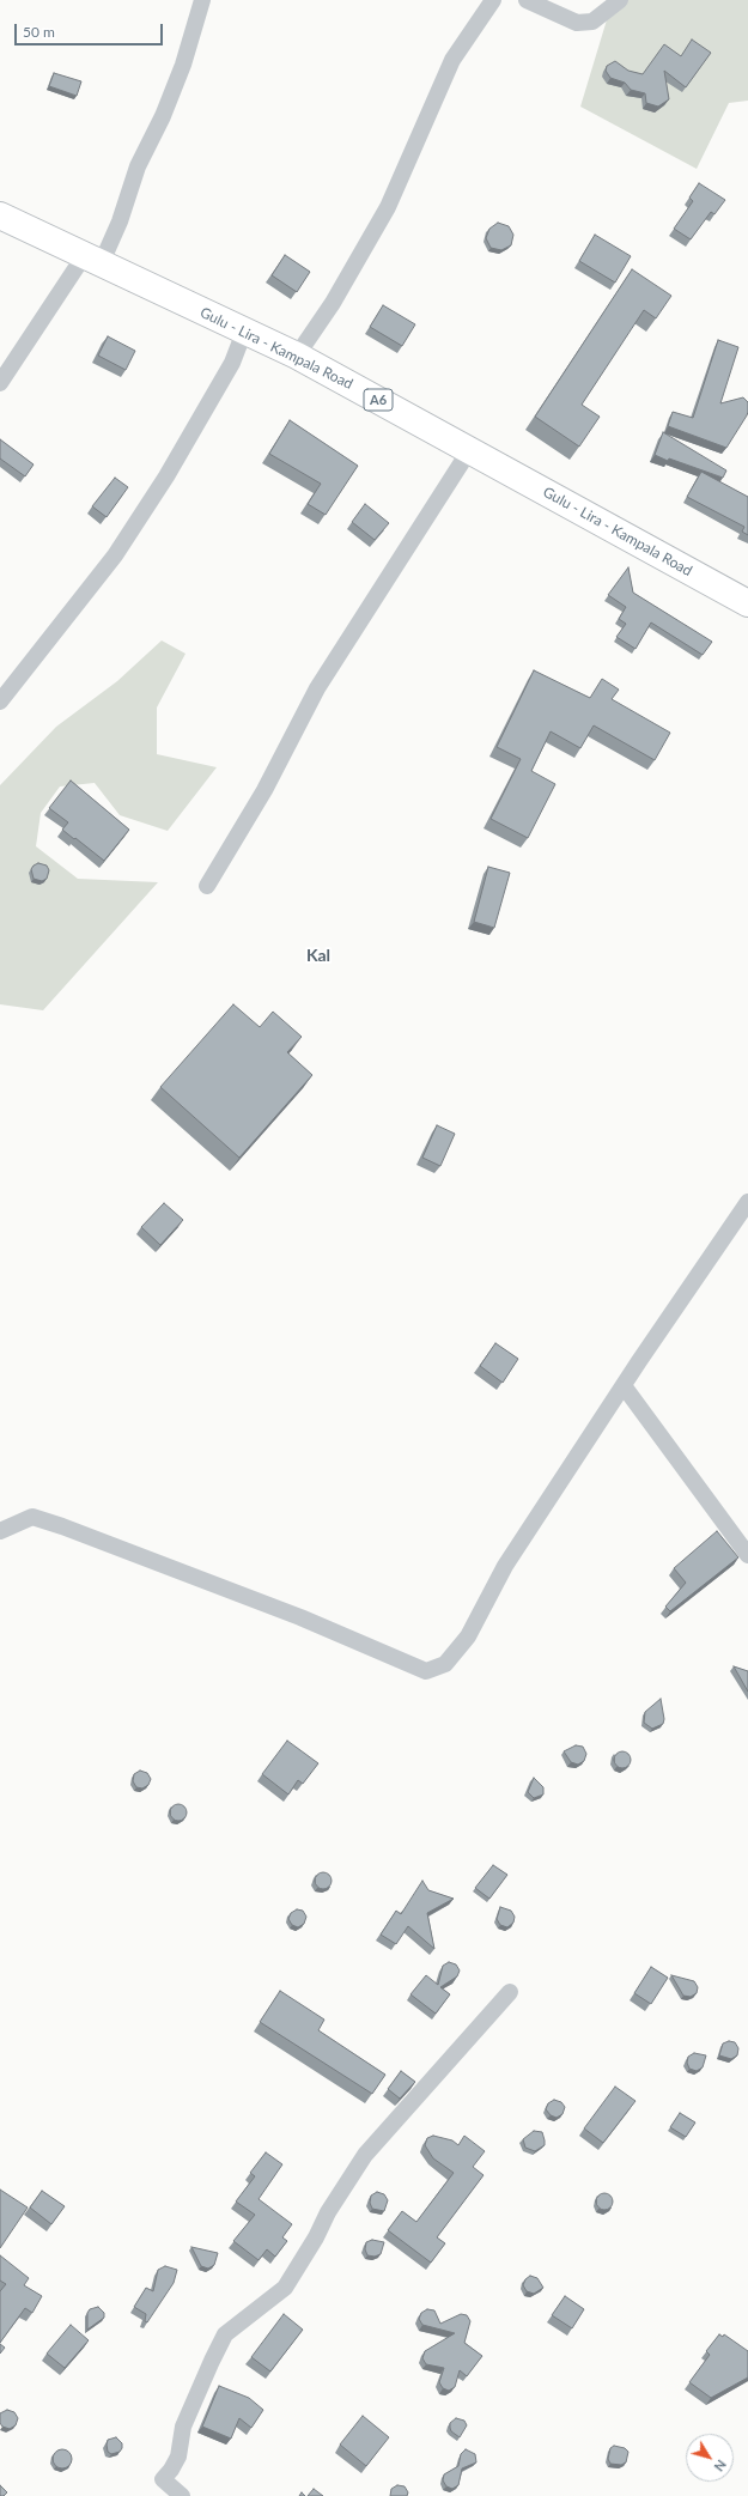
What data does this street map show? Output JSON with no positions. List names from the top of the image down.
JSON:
{
  "streets": {
    "main road": ["Gulu - Lira - Kampala Road", "A6"]
  },
  "districts": ["Kal"],
  "scale_bar": "50 m",
  "north": "bottom right"
}
